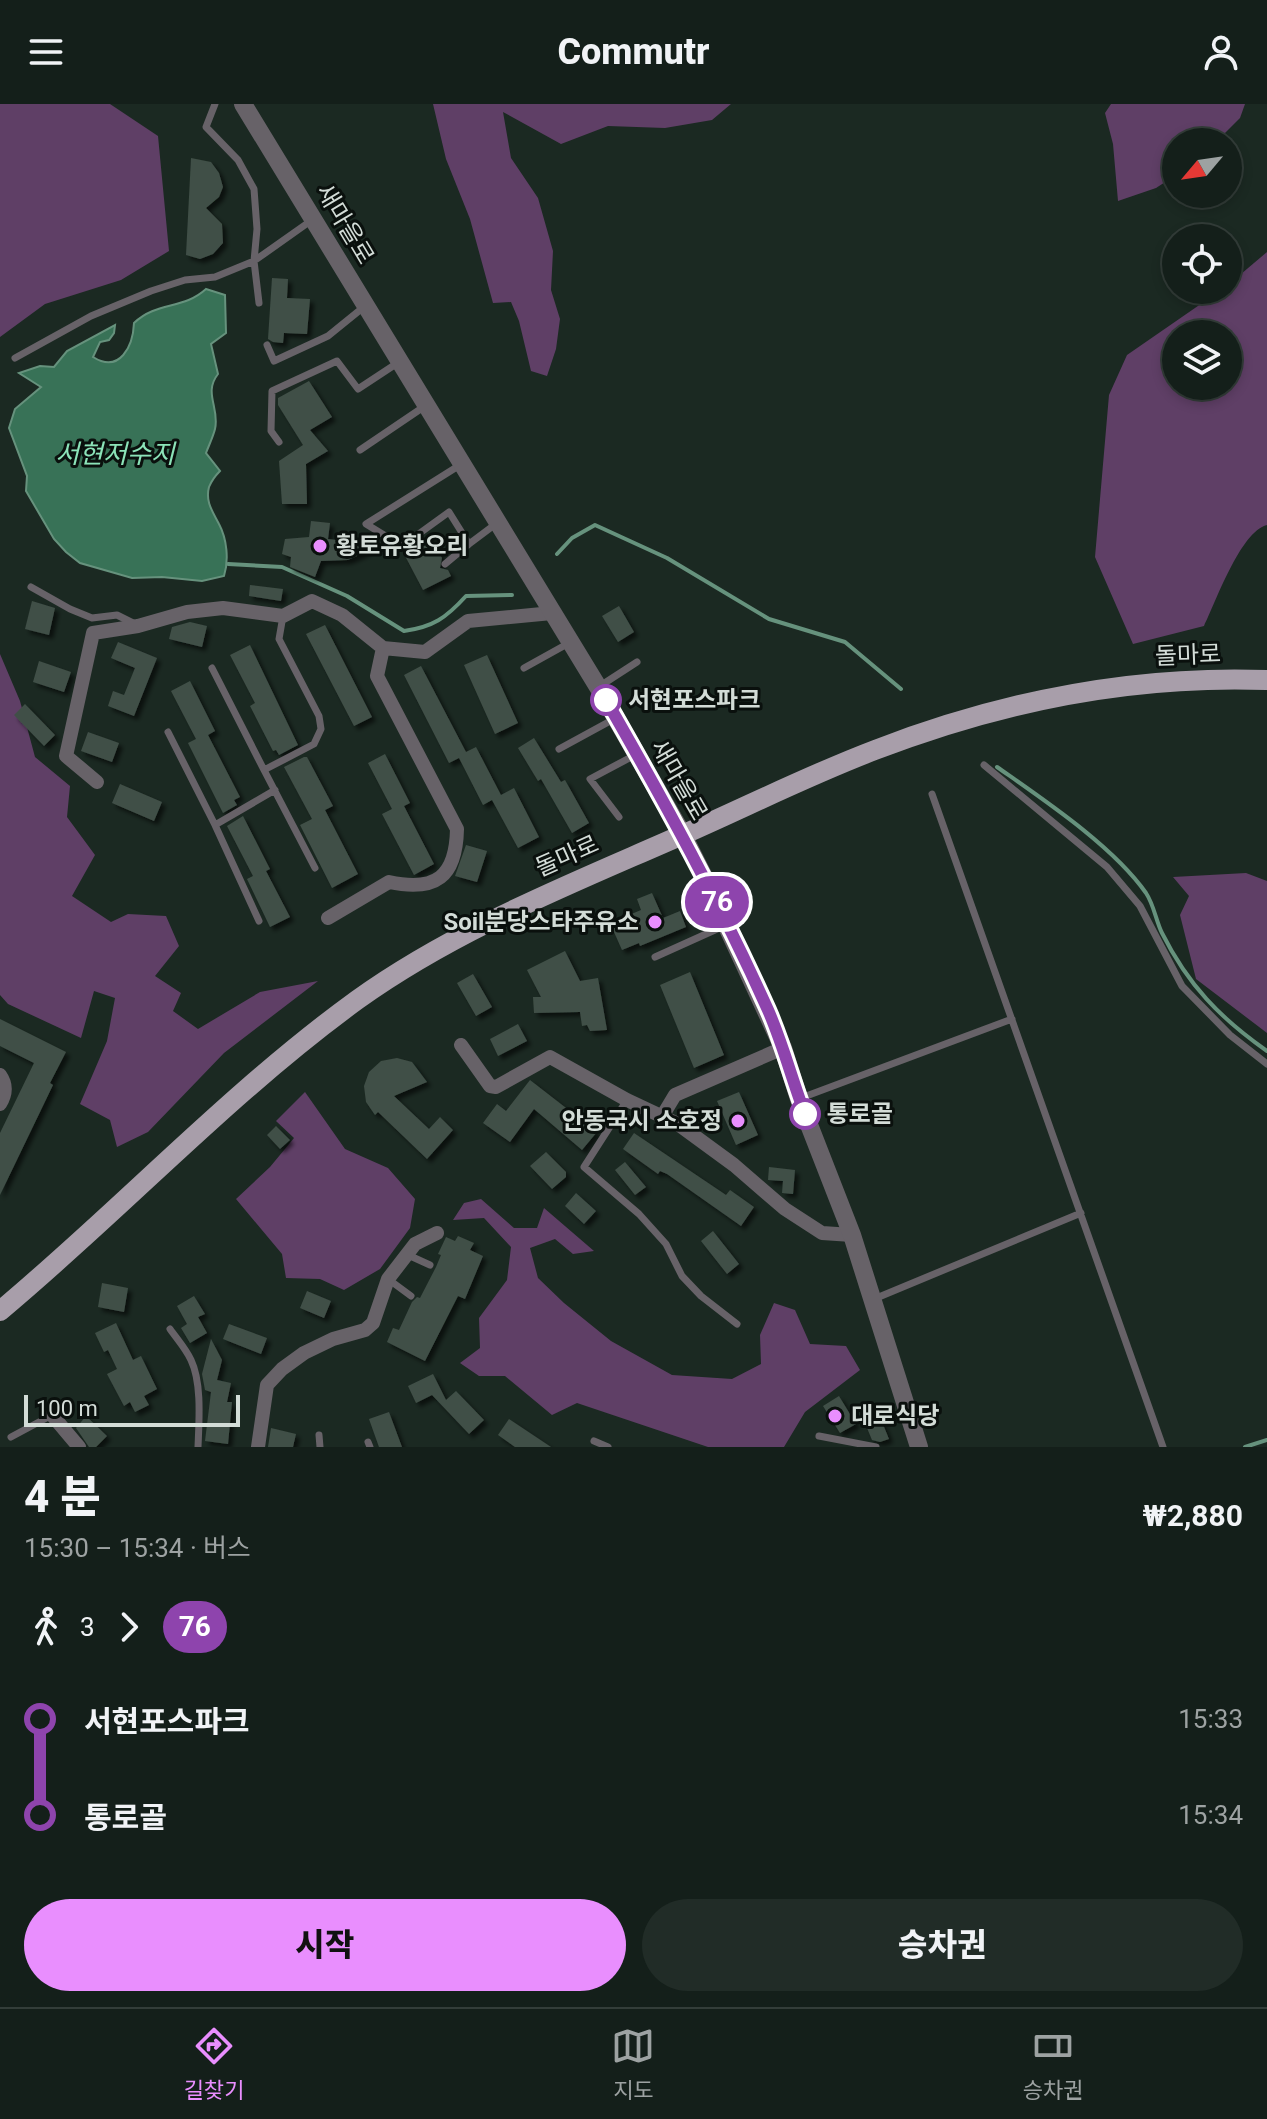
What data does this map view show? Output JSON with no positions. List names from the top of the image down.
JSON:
{
  "streets": {
    "main road": ["돌마로"],
    "street": ["새마을로"]
  },
  "crossings": [
    ["새마을로", "돌마로"]
  ],
  "water": ["서현저수지"],
  "places": [
    "황토유황오리",
    "서현포스파크",
    "Soil분당스타주유소",
    "통로골",
    "안동국시 소호정",
    "대로식당"
  ],
  "lines": ["bus line 76"],
  "scale_bar": "100 m",
  "north": "bottom left",
  "page": {
    "header": "Commutr",
    "on_map": "76",
    "scale": "100 m",
    "heading": ["4 분", "15:30 – 15:34 · 버스", "₩2,880"],
    "legs": ["3", "76"],
    "list": [
      {
        "name": "서현포스파크",
        "value": "15:33"
      },
      {
        "name": "통로골",
        "value": "15:34"
      }
    ],
    "buttons": ["시작", "승차권"],
    "tabs": ["길찾기", "지도", "승차권"]
  }
}
